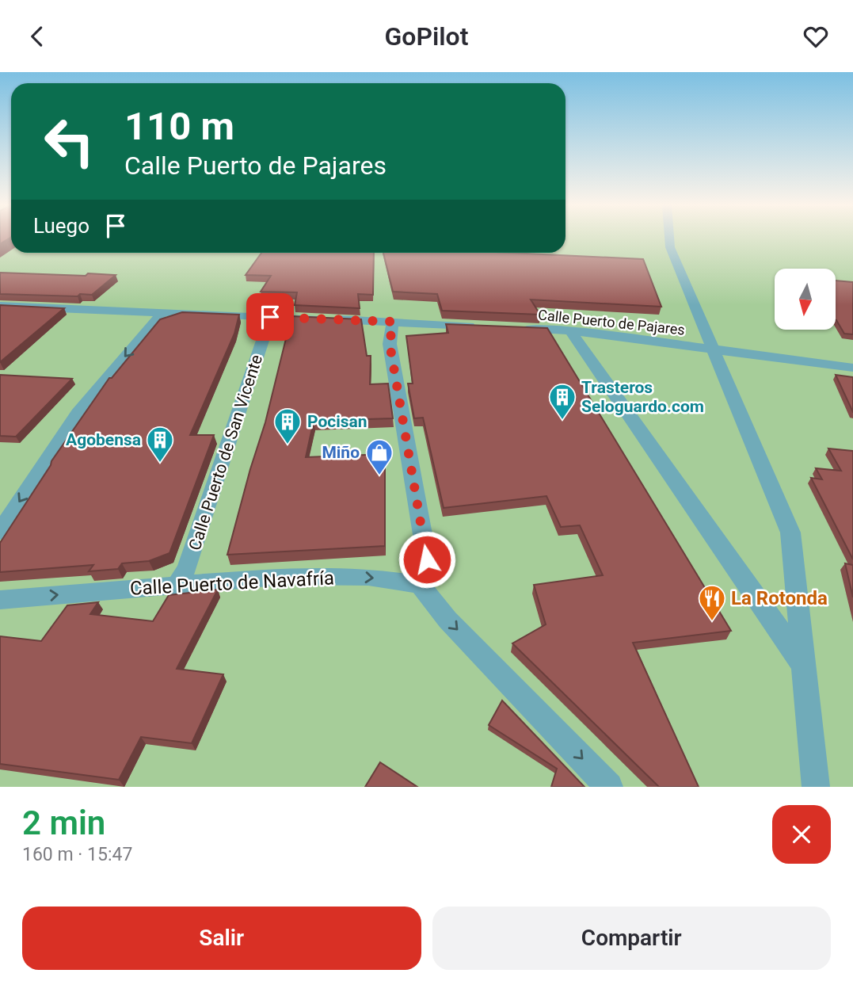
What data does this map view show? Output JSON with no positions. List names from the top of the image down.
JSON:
{
  "streets": {
    "street": ["Calle Puerto de Pajares", "Calle Puerto de San Vicente", "Calle Puerto de Navafría"]
  },
  "crossings": [
    ["Calle Puerto de San Vicente", "Calle Puerto de Navafría"]
  ],
  "one_way": ["Calle Puerto de Navafría"],
  "places": {
    "building": ["Trasteros Seloguardo.com", "Pocisan", "Agobensa"],
    "shop": ["Miño"],
    "restaurant": ["La Rotonda"]
  },
  "north": "bottom",
  "page": {
    "header": "GoPilot",
    "turn": ["110 m", "Calle Puerto de Pajares"],
    "then": "Luego",
    "heading": ["2 min", "160 m · 15:47"],
    "buttons": ["Salir", "Compartir"]
  }
}
